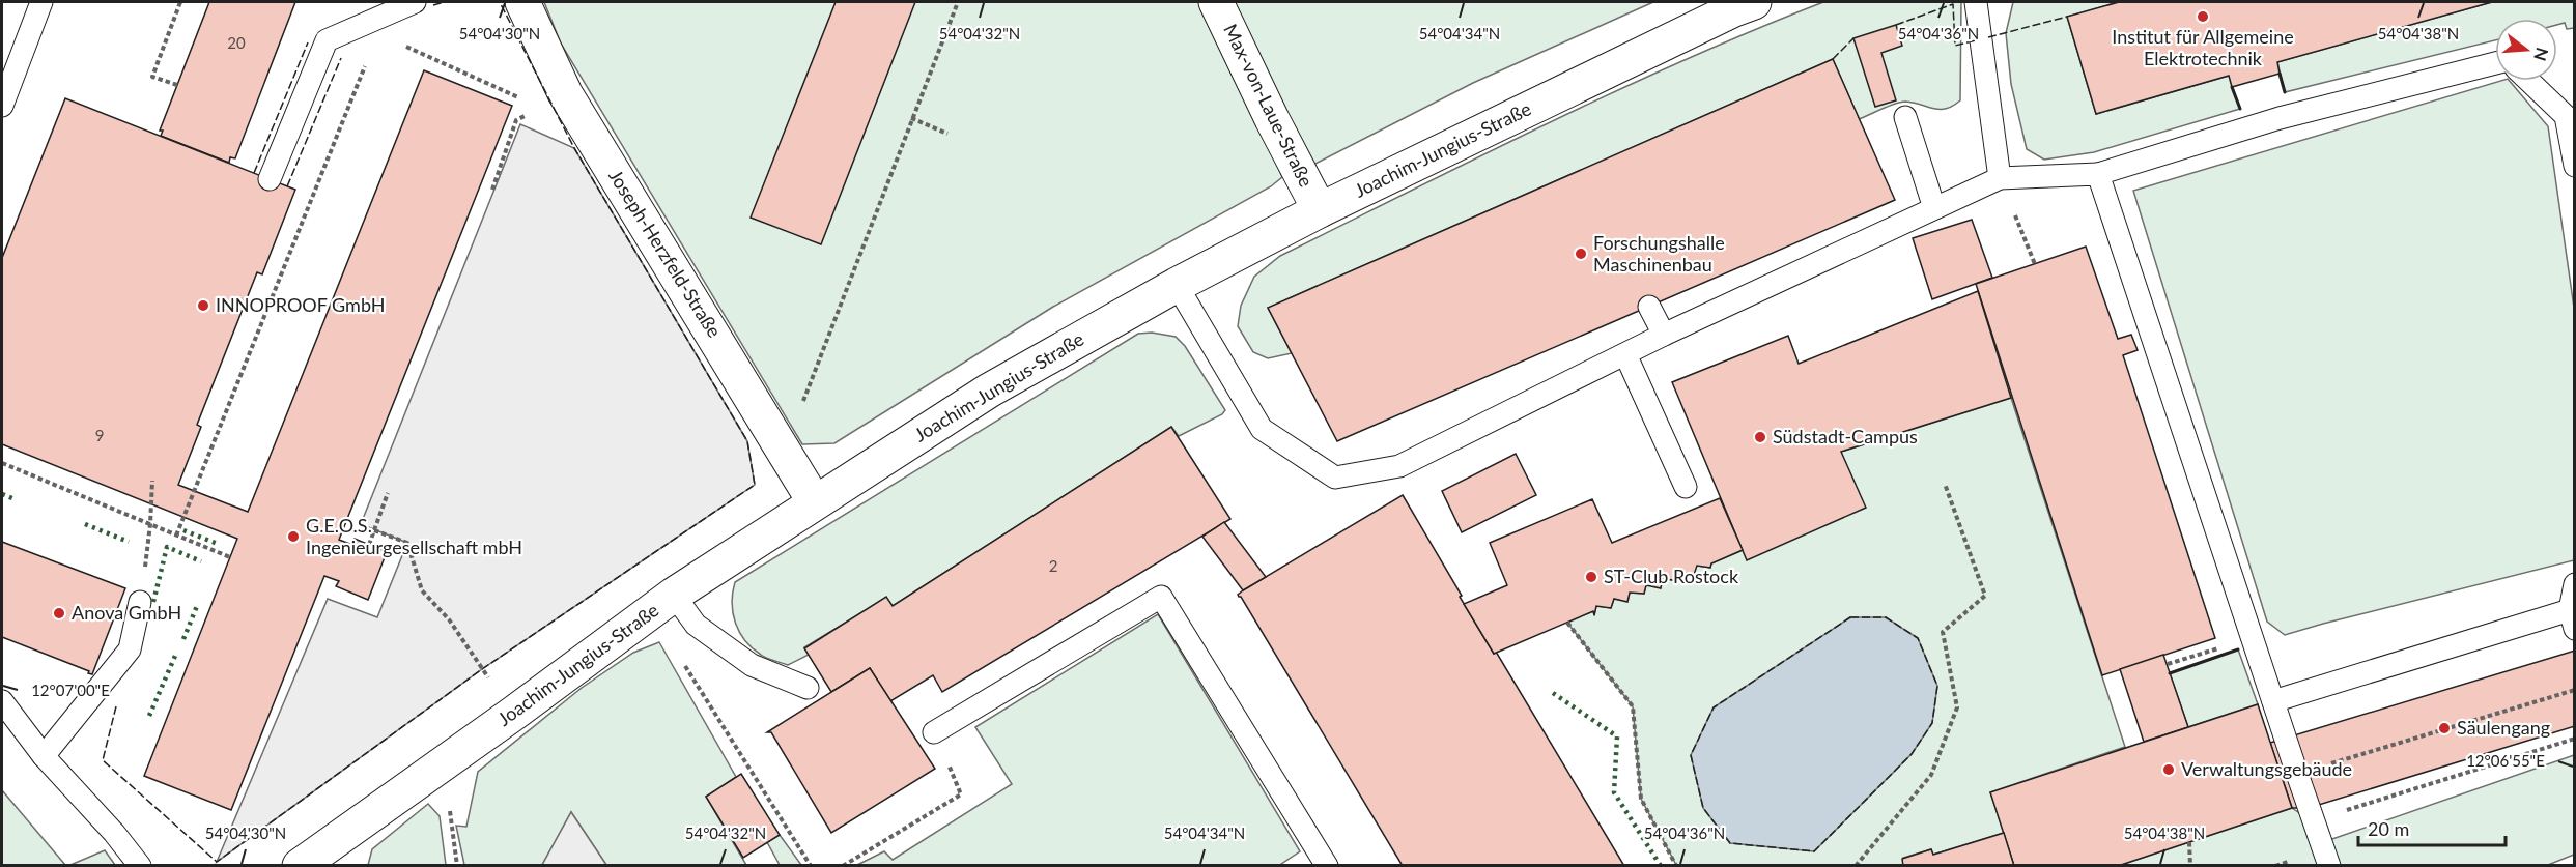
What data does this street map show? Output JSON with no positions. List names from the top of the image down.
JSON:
{
  "streets": {
    "street": ["Max-von-Laue-Straße", "Joachim-Jungius-Straße", "Joseph-Herzfeld-Straße"]
  },
  "crossings": [
    ["Max-von-Laue-Straße", "Joachim-Jungius-Straße"],
    ["Joachim-Jungius-Straße", "Joseph-Herzfeld-Straße"]
  ],
  "places": [
    "Institut für Allgemeine Elektrotechnik",
    "Forschungshalle Maschinenbau",
    "INNOPROOF GmbH",
    "Südstadt-Campus",
    "G.E.O.S. Ingenieurgesellschaft mbH",
    "ST-Club Rostock",
    "Anova GmbH",
    "Säulengang",
    "Verwaltungsgebäude"
  ],
  "house_numbers": ["20", "9", "2"],
  "scale_bar": "20 m",
  "north": "right",
  "coordinates": [
    "54°04'30\"N",
    "54°04'32\"N",
    "54°04'34\"N",
    "54°04'36\"N",
    "54°04'38\"N",
    "12°07'00\"E",
    "12°06'55\"E"
  ]
}
